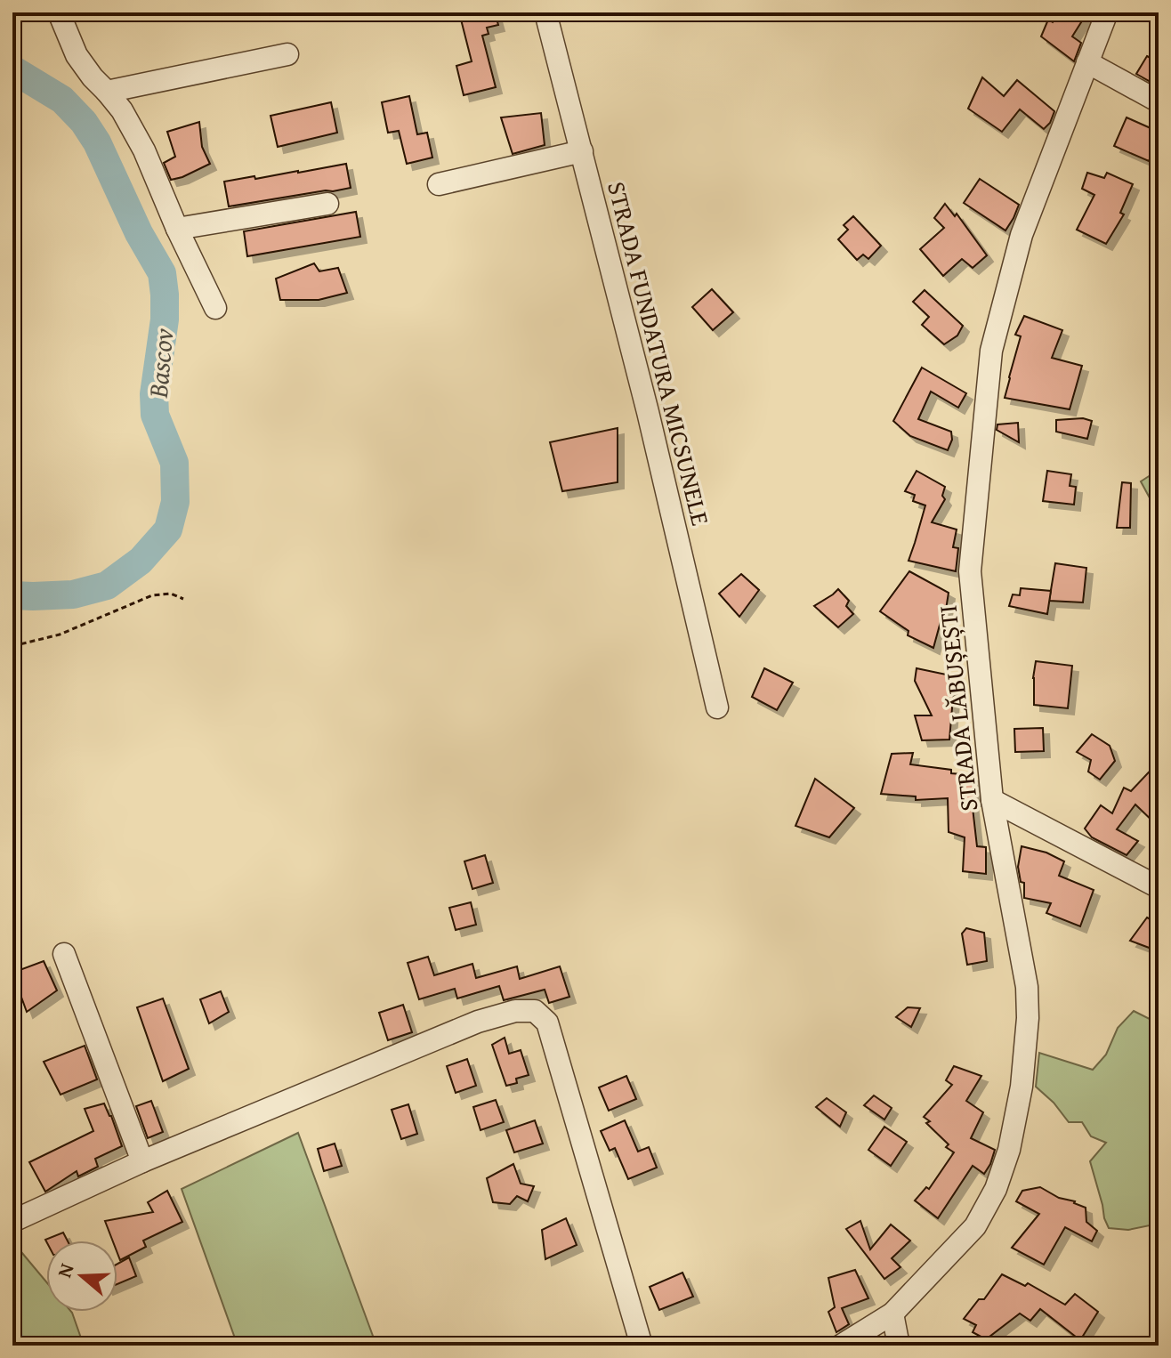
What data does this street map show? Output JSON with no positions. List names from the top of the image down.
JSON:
{
  "streets": {
    "street": ["STRADA FUNDATURA MICSUNELE", "STRADA LĂBUȘEȘTI"]
  },
  "water": ["Bascov"],
  "north": "left"
}
